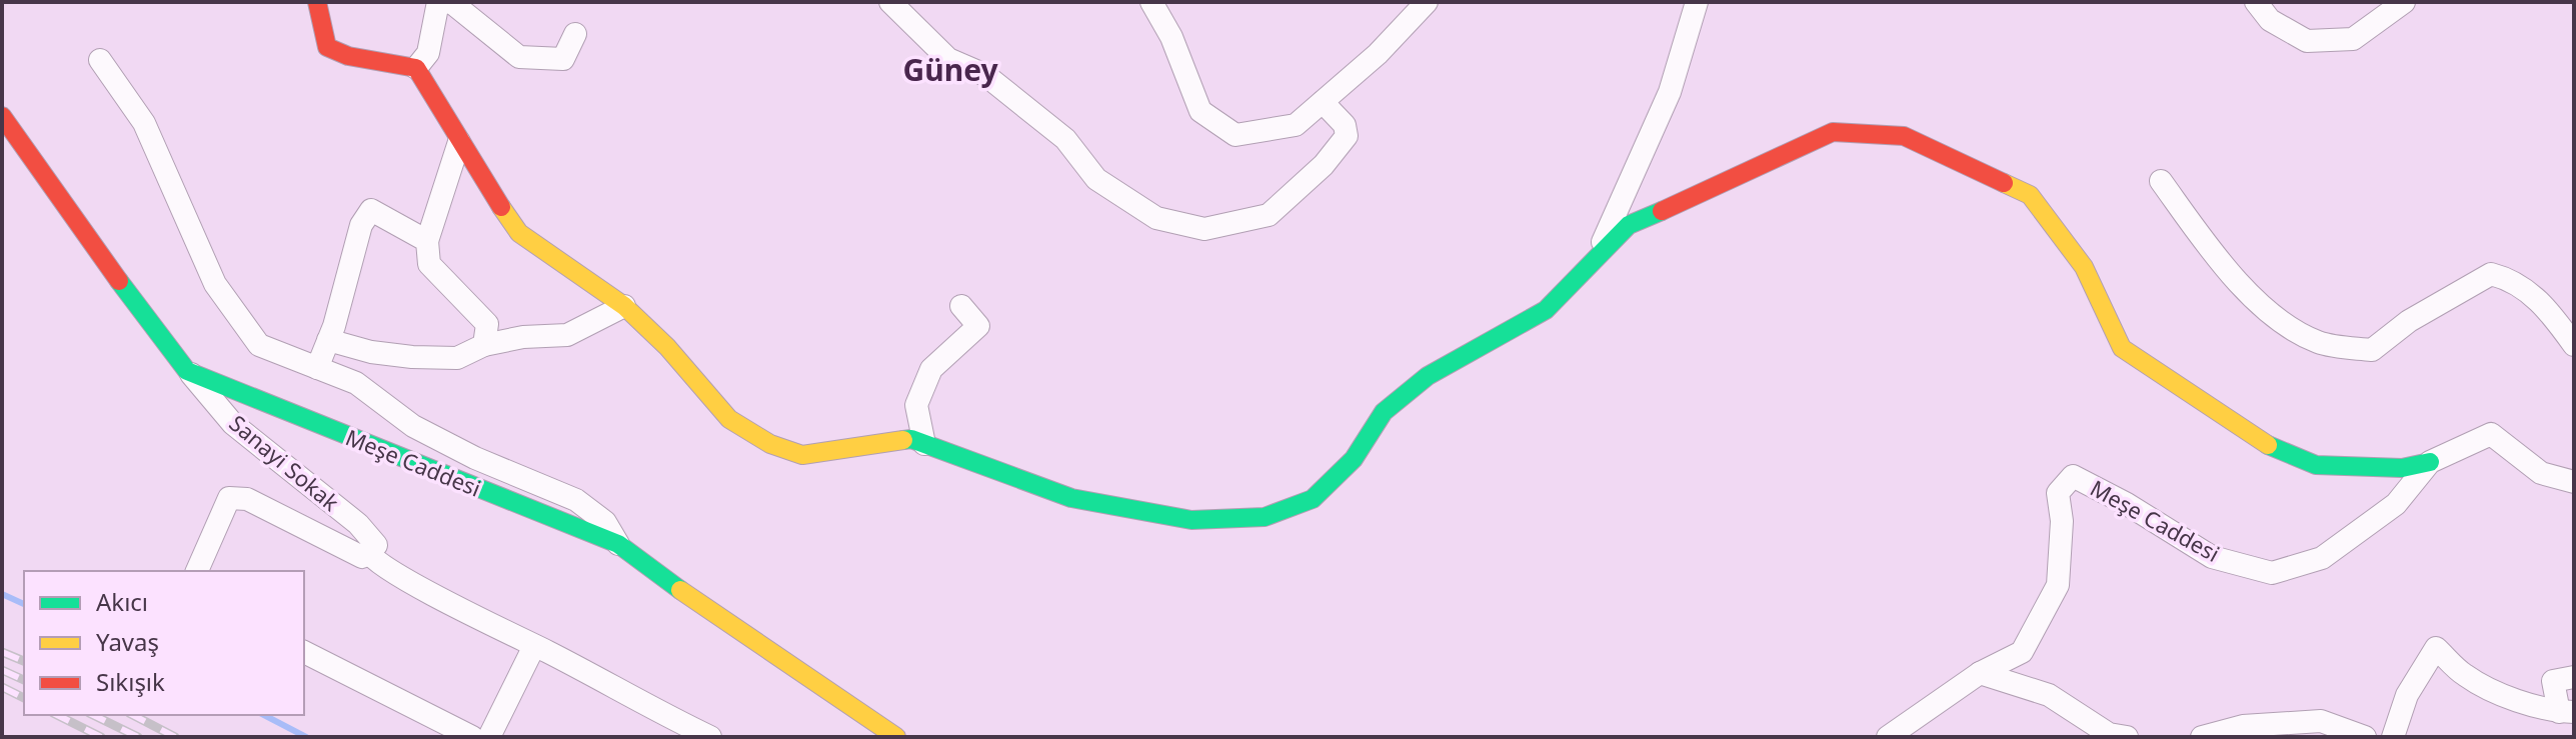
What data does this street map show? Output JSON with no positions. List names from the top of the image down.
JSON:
{
  "streets": {
    "street": ["Sanayi Sokak", "Meşe Caddesi"]
  },
  "crossings": [
    ["Sanayi Sokak", "Meşe Caddesi"]
  ],
  "districts": ["Güney"],
  "legend": ["Akıcı", "Yavaş", "Sıkışık"]
}
